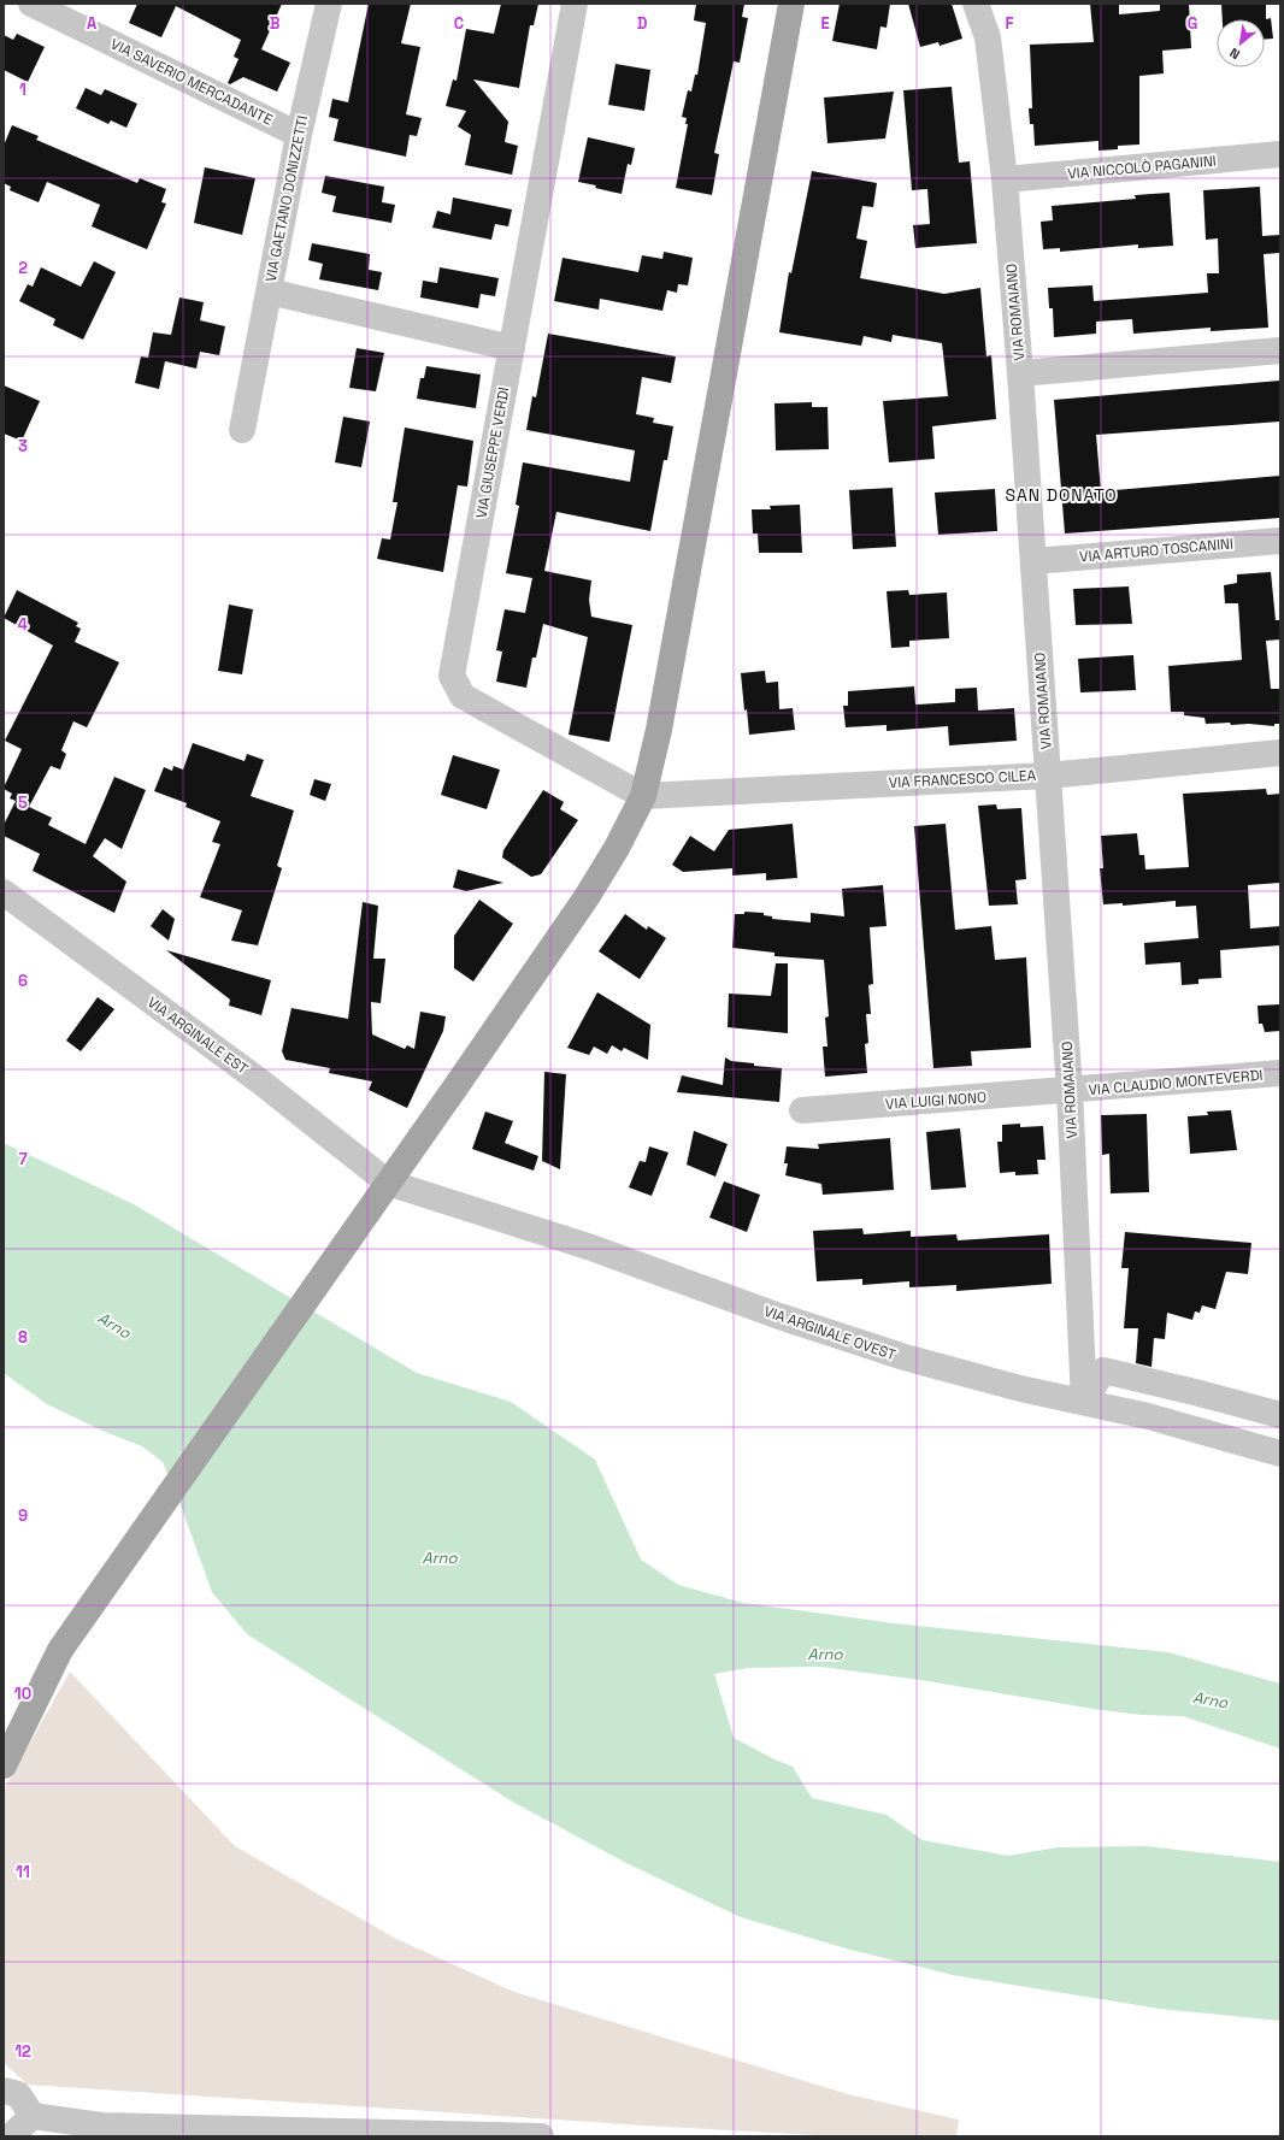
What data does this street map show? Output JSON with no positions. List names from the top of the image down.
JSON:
{
  "streets": {
    "street": [
      "VIA SAVERIO MERCADANTE",
      "VIA NICCOLÒ PAGANINI",
      "VIA GAETANO DONIZZETTI",
      "VIA ROMAIANO",
      "VIA GIUSEPPE VERDI",
      "VIA ARTURO TOSCANINI",
      "VIA FRANCESCO CILEA",
      "VIA ARGINALE EST",
      "VIA CLAUDIO MONTEVERDI",
      "VIA LUIGI NONO",
      "VIA ARGINALE OVEST"
    ]
  },
  "crossings": [
    ["VIA SAVERIO MERCADANTE", "VIA GAETANO DONIZZETTI"],
    ["VIA NICCOLÒ PAGANINI", "VIA ROMAIANO"],
    ["VIA GAETANO DONIZZETTI", "VIA GIUSEPPE VERDI"],
    ["VIA ROMAIANO", "VIA ARTURO TOSCANINI"],
    ["VIA ROMAIANO", "VIA FRANCESCO CILEA"],
    ["VIA ROMAIANO", "VIA CLAUDIO MONTEVERDI"],
    ["VIA ROMAIANO", "VIA LUIGI NONO"],
    ["VIA ROMAIANO", "VIA ARGINALE OVEST"],
    ["VIA GIUSEPPE VERDI", "VIA FRANCESCO CILEA"],
    ["VIA ARGINALE EST", "VIA ARGINALE OVEST"],
    ["VIA CLAUDIO MONTEVERDI", "VIA LUIGI NONO"]
  ],
  "districts": ["SAN DONATO"],
  "water": ["Arno"],
  "north": "bottom left",
  "grid": {
    "columns": [
      "A",
      "B",
      "C",
      "D",
      "E",
      "F",
      "G"
    ],
    "rows": [
      "1",
      "2",
      "3",
      "4",
      "5",
      "6",
      "7",
      "8",
      "9",
      "10",
      "11",
      "12"
    ]
  }
}
